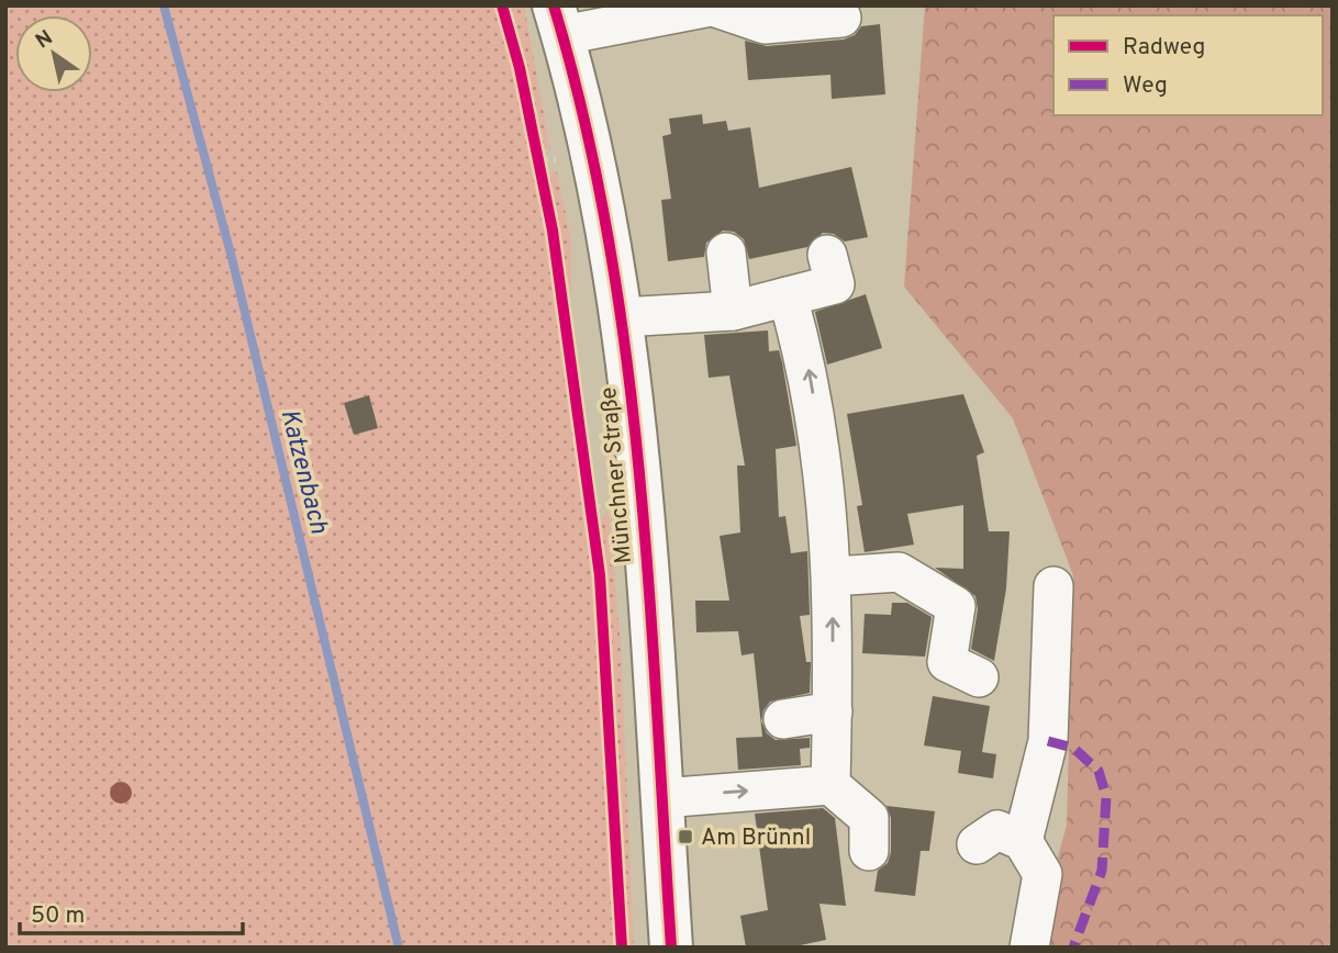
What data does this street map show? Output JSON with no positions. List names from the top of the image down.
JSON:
{
  "streets": {
    "main road": ["Münchner Straße"]
  },
  "water": ["Katzenbach"],
  "places": {
    "transit": ["Am Brünnl"]
  },
  "legend": ["Radweg", "Weg"],
  "scale_bar": "50 m",
  "north": "top left"
}
